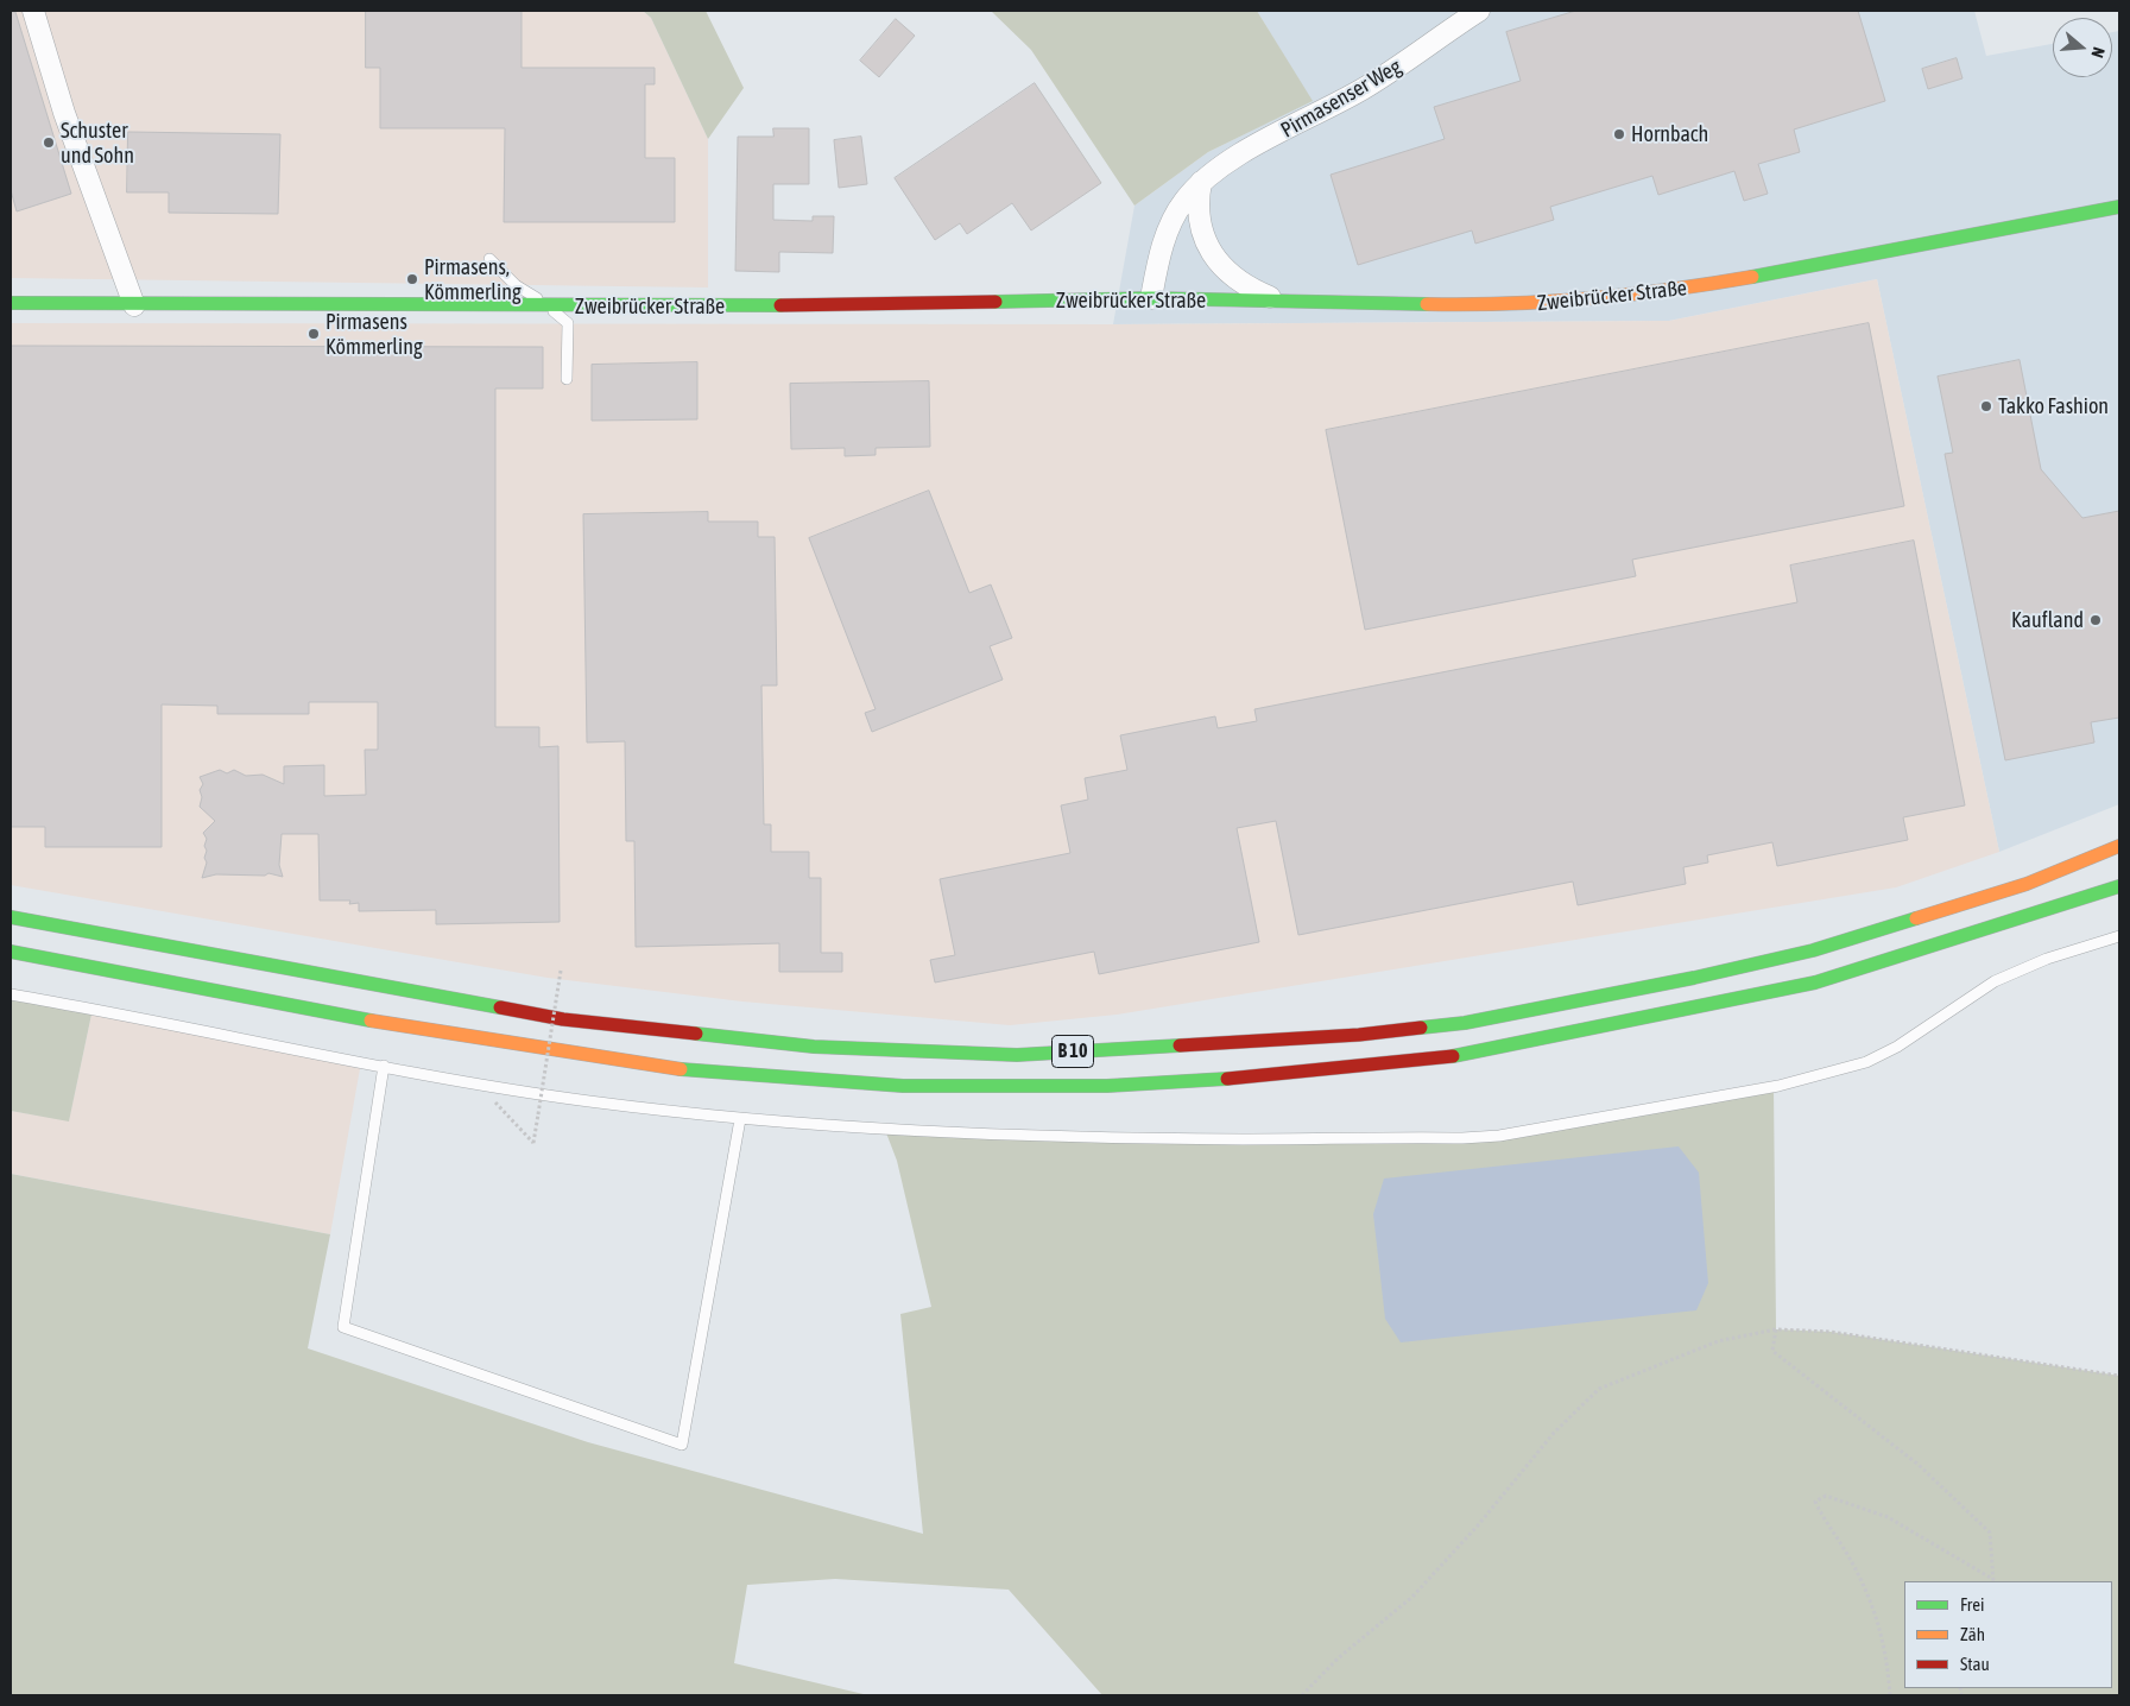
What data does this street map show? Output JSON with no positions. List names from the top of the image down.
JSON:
{
  "streets": {
    "main road": ["Zweibrücker Straße", "B 10"],
    "street": ["Pirmasenser Weg"]
  },
  "crossings": [
    ["Pirmasenser Weg", "Zweibrücker Straße"]
  ],
  "places": [
    "Hornbach",
    "Schuster und Sohn",
    "Pirmasens, Kömmerling",
    "Pirmasens Kömmerling",
    "Takko Fashion",
    "Kaufland"
  ],
  "legend": ["Frei", "Zäh", "Stau"],
  "north": "right"
}
